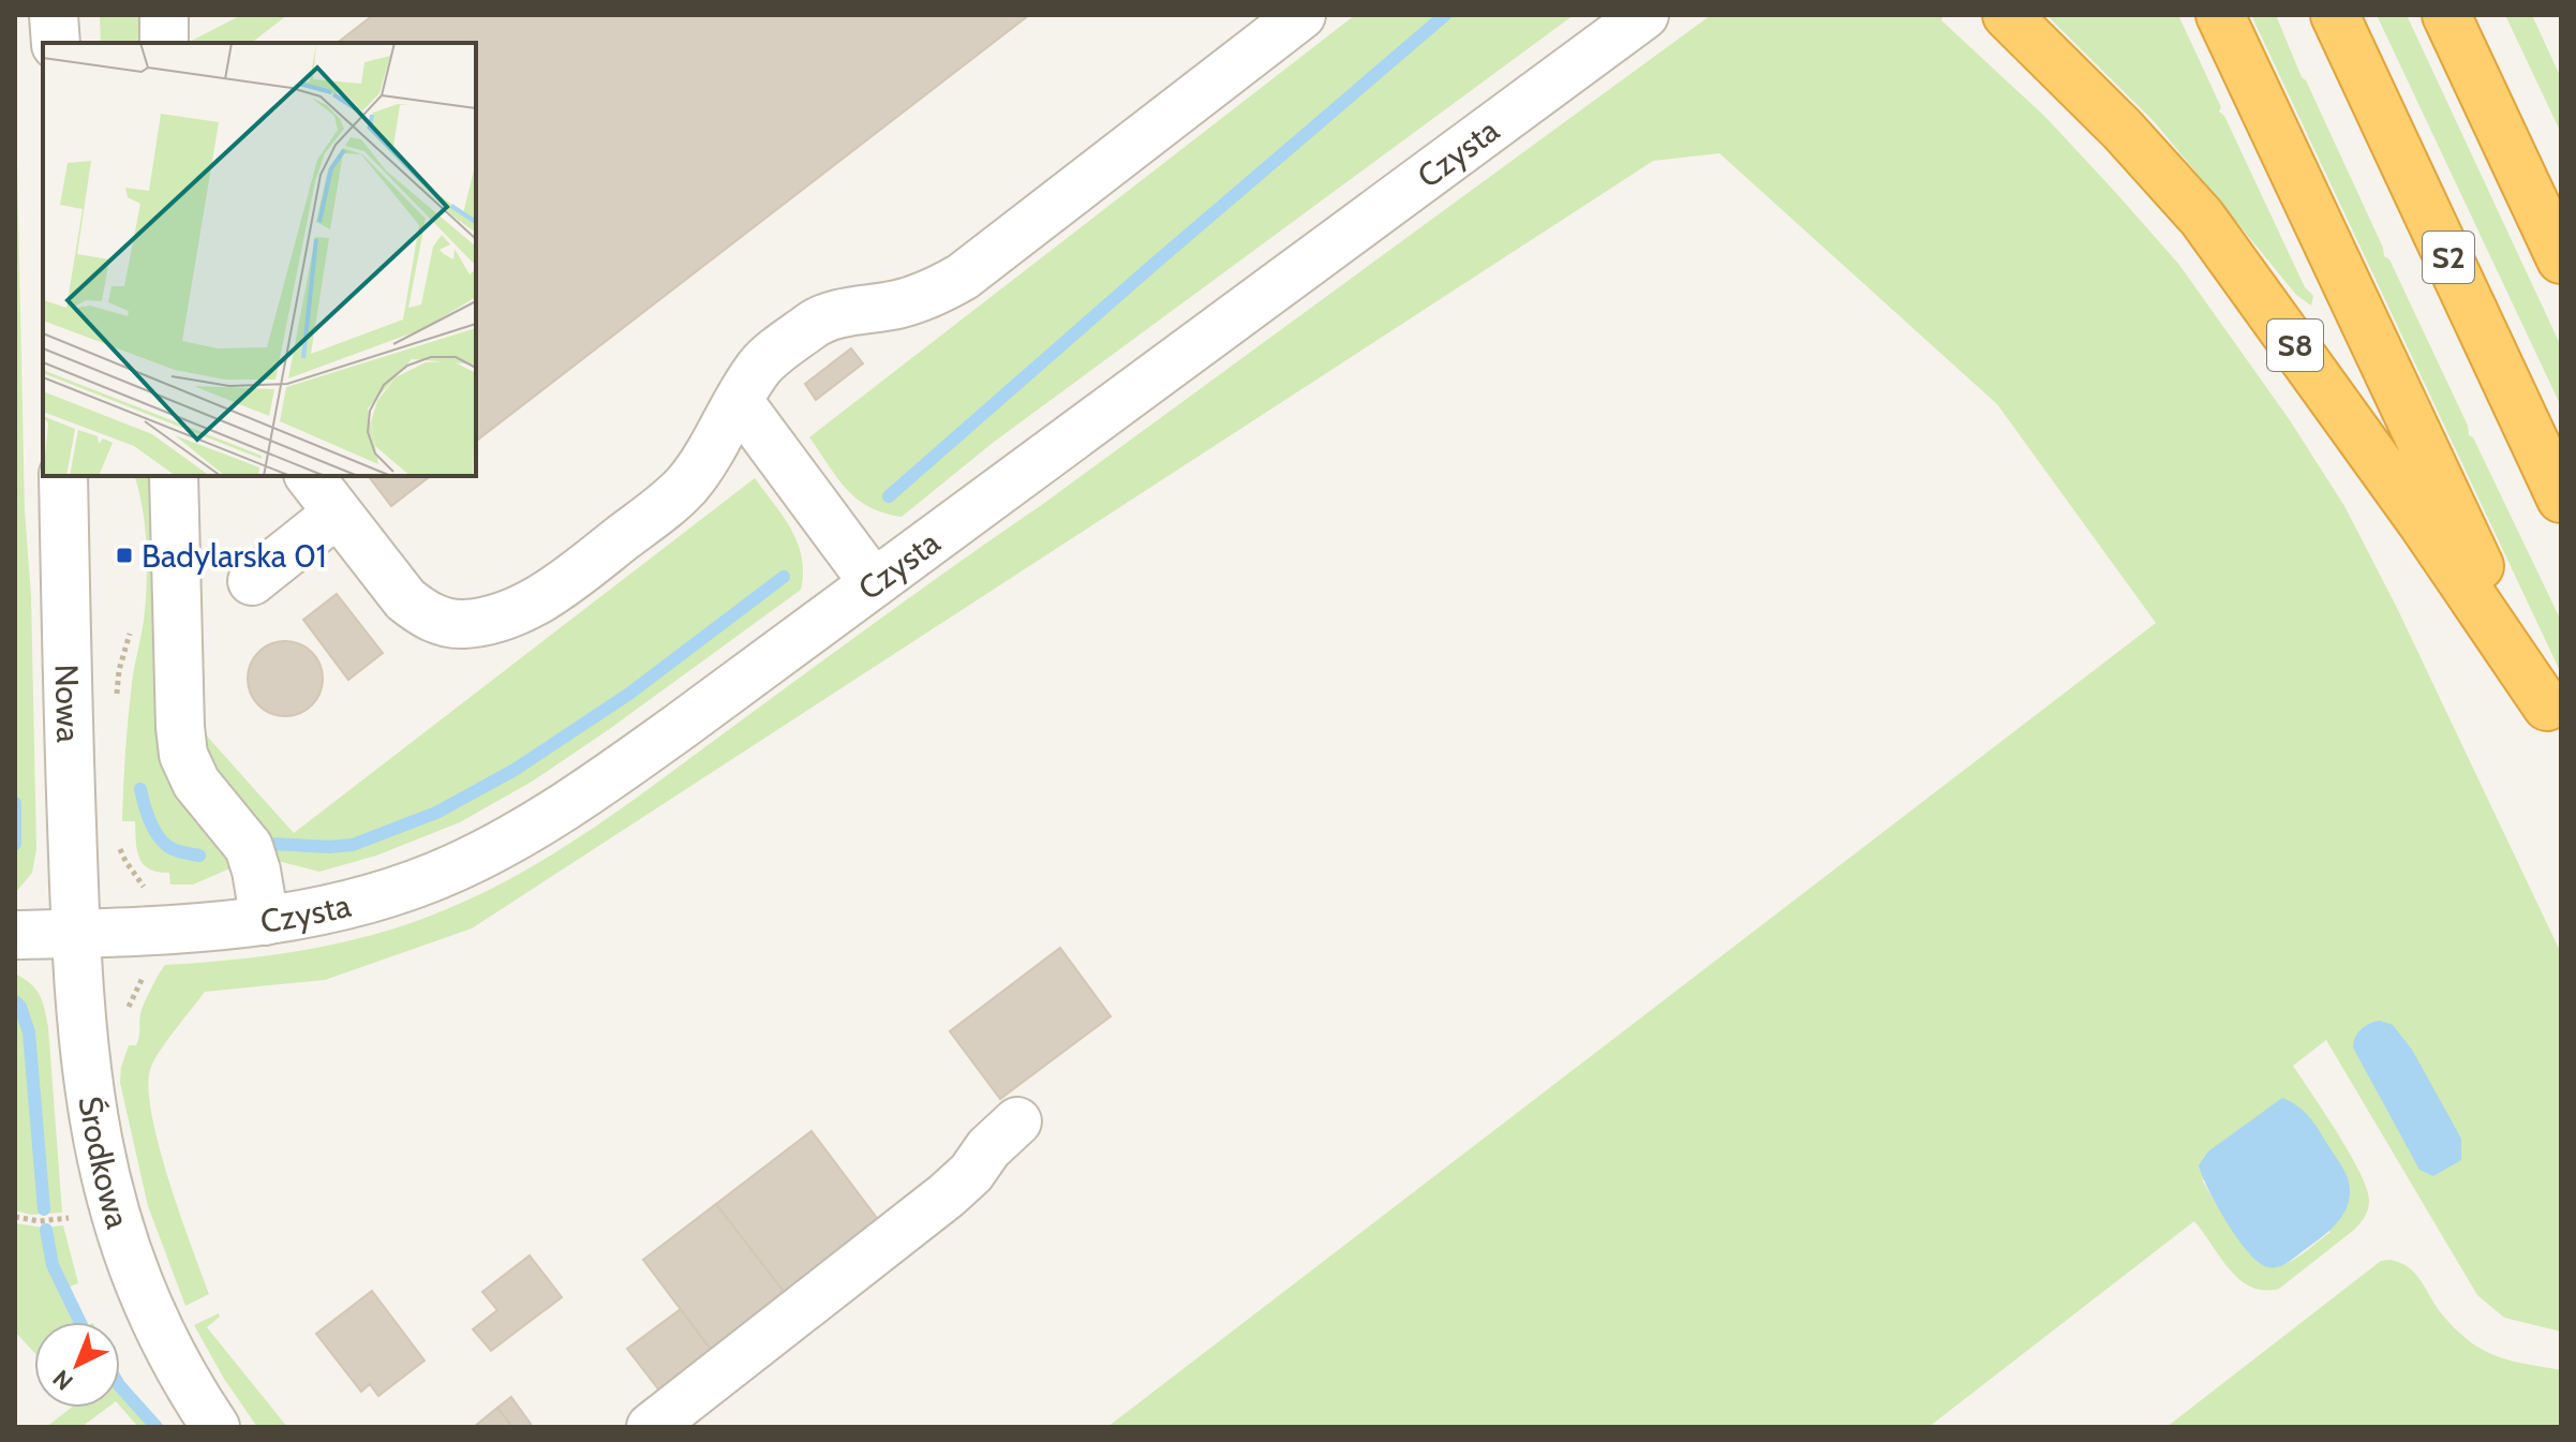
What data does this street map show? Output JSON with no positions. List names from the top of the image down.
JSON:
{
  "streets": {
    "highway": ["S2", "S8"],
    "street": ["Czysta", "Nowa", "Środkowa"]
  },
  "crossings": [
    ["Czysta", "Nowa"],
    ["Czysta", "Środkowa"],
    ["Nowa", "Środkowa"]
  ],
  "places": {
    "transit": ["Badylarska 01"]
  },
  "north": "bottom left"
}
